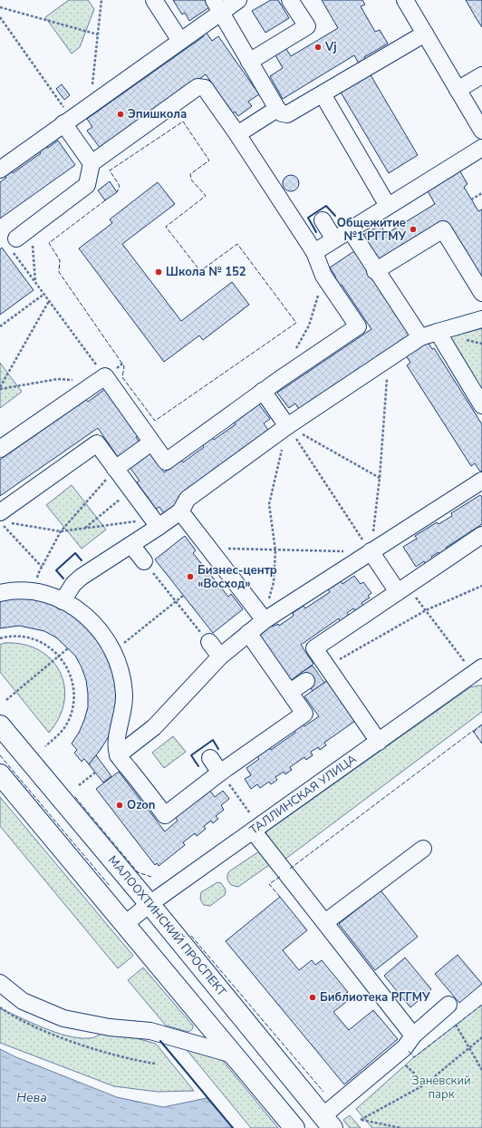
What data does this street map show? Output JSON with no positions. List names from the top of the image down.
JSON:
{
  "streets": {
    "main road": ["МАЛООХТИНСКИЙ ПРОСПЕКТ"],
    "street": ["ТАЛЛИНСКАЯ УЛИЦА"]
  },
  "crossings": [
    ["ТАЛЛИНСКАЯ УЛИЦА", "МАЛООХТИНСКИЙ ПРОСПЕКТ"]
  ],
  "water": ["Нева"],
  "parks": ["Заневский парк"],
  "places": [
    "Vj",
    "Эпишкола",
    "Общежитие №1 РГГМУ",
    "Школа № 152",
    "Бизнес-центр «Восход»",
    "Ozon",
    "Библиотека РГГМУ"
  ]
}
